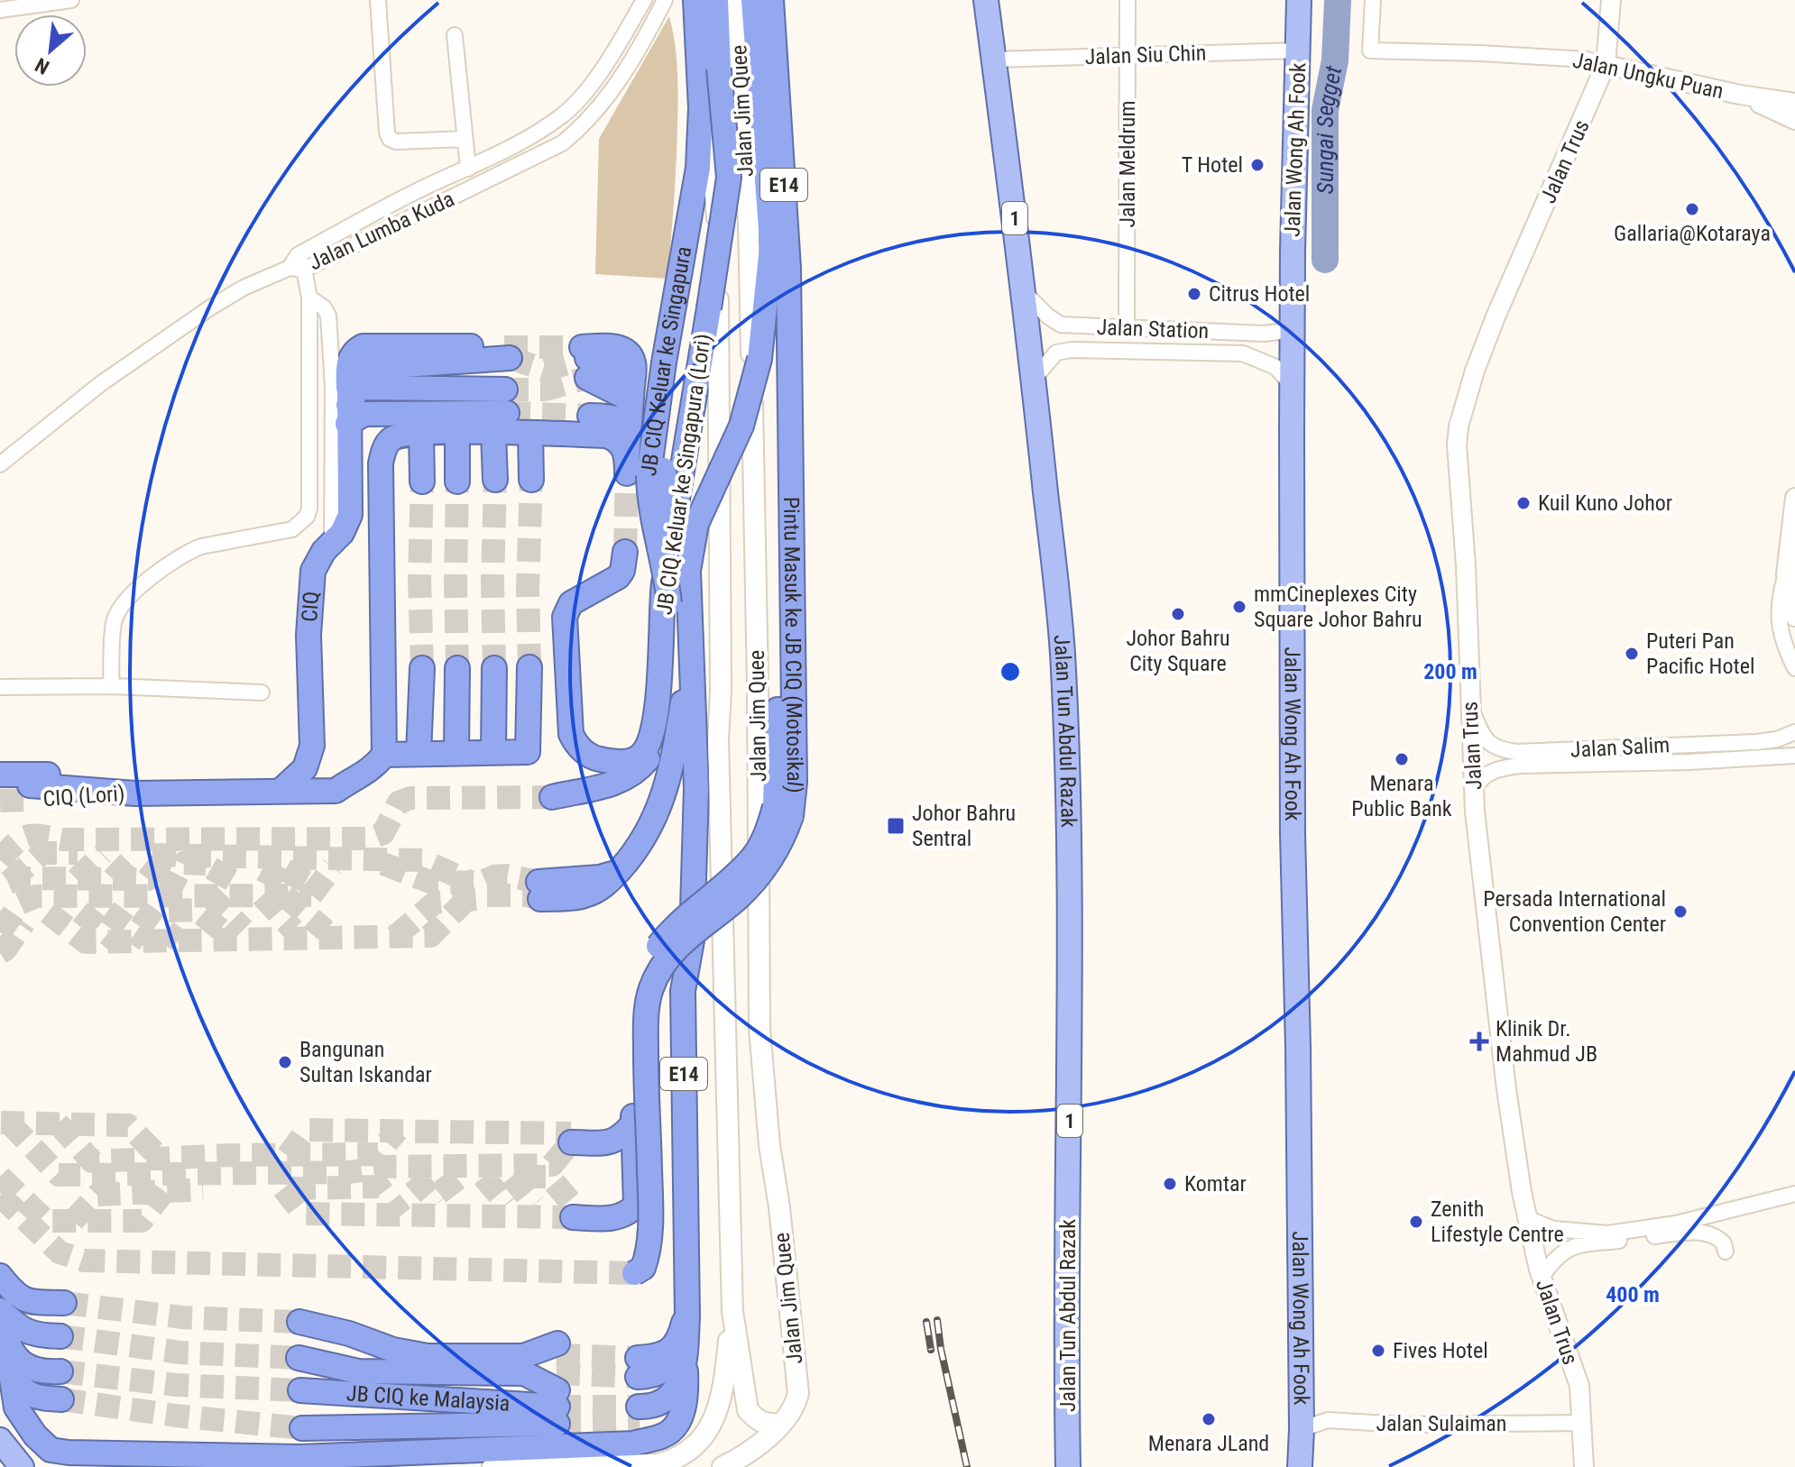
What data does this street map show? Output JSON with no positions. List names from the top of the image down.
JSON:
{
  "streets": {
    "highway": [
      "E14",
      "JB CIQ Keluar ke Singapura",
      "JB CIQ Keluar ke Singapura (Lori)",
      "CIQ",
      "Pintu Masuk ke JB CIQ (Motosikal)",
      "CIQ (Lori)",
      "JB CIQ ke Malaysia"
    ],
    "main road": [
      "Jalan Jim Quee",
      "Jalan Wong Ah Fook",
      "1",
      "Jalan Tun Abdul Razak"
    ],
    "street": [
      "Jalan Siu Chin",
      "Jalan Ungku Puan",
      "Jalan Trus",
      "Jalan Meldrum",
      "Jalan Lumba Kuda",
      "Jalan Station",
      "Jalan Salim",
      "Jalan Sulaiman"
    ]
  },
  "crossings": [
    ["Jalan Siu Chin", "Jalan Wong Ah Fook"],
    ["Jalan Siu Chin", "Jalan Meldrum"],
    ["Jalan Siu Chin", "Jalan Tun Abdul Razak"],
    ["Jalan Ungku Puan", "Jalan Trus"],
    ["Jalan Jim Quee", "E14"],
    ["Jalan Jim Quee", "JB CIQ Keluar ke Singapura"],
    ["Jalan Jim Quee", "JB CIQ Keluar ke Singapura (Lori)"],
    ["Jalan Wong Ah Fook", "Jalan Station"],
    ["Jalan Wong Ah Fook", "Jalan Sulaiman"],
    ["Jalan Trus", "Jalan Salim"],
    ["Jalan Trus", "Jalan Sulaiman"],
    ["Jalan Meldrum", "Jalan Station"],
    ["E14", "JB CIQ Keluar ke Singapura (Lori)"],
    ["Jalan Station", "Jalan Tun Abdul Razak"]
  ],
  "water": ["Sungai Segget"],
  "places": {
    "other": [
      "T Hotel",
      "Gallaria@Kotaraya",
      "Citrus Hotel",
      "Kuil Kuno Johor",
      "mmCineplexes City Square Johor Bahru",
      "Johor Bahru City Square",
      "Puteri Pan Pacific Hotel",
      "Menara Public Bank",
      "Persada International Convention Center",
      "Bangunan Sultan Iskandar",
      "Komtar",
      "Zenith Lifestyle Centre",
      "Fives Hotel",
      "Menara JLand"
    ],
    "transit": ["Johor Bahru Sentral"],
    "health": ["Klinik Dr. Mahmud JB"]
  },
  "north": "bottom left",
  "rings": ["200 m", "400 m"]
}
